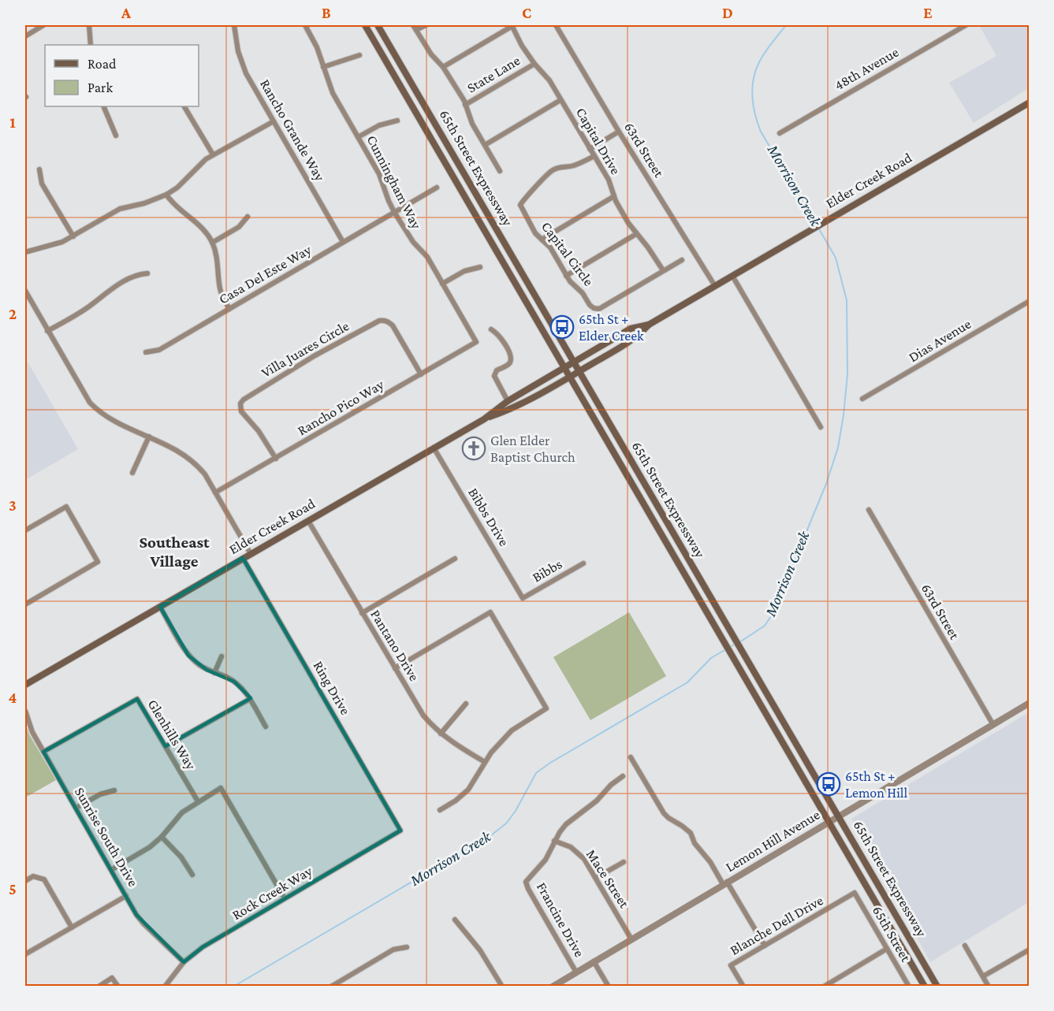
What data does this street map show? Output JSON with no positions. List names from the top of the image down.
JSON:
{
  "streets": {
    "main road": ["65th Street Expressway", "Elder Creek Road"],
    "street": [
      "48th Avenue",
      "State Lane",
      "Rancho Grande Way",
      "Capital Drive",
      "63rd Street",
      "Cunningham Way",
      "Capital Circle",
      "Casa Del Este Way",
      "Dias Avenue",
      "Villa Juares Circle",
      "Rancho Pico Way",
      "Bibbs Drive",
      "Bibbs",
      "Pantano Drive",
      "Ring Drive",
      "Glenhills Way",
      "Sunrise South Drive",
      "Lemon Hill Avenue",
      "Mace Street",
      "Rock Creek Way",
      "Francine Drive",
      "Blanche Dell Drive",
      "65th Street"
    ]
  },
  "crossings": [
    ["State Lane", "Capital Drive"],
    ["Rancho Grande Way", "Casa Del Este Way"],
    ["Capital Drive", "Capital Circle"],
    ["63rd Street", "Elder Creek Road"],
    ["63rd Street", "Lemon Hill Avenue"],
    ["65th Street Expressway", "Elder Creek Road"],
    ["65th Street Expressway", "Lemon Hill Avenue"],
    ["Elder Creek Road", "Bibbs Drive"],
    ["Elder Creek Road", "Pantano Drive"],
    ["Elder Creek Road", "Ring Drive"],
    ["Cunningham Way", "Casa Del Este Way"],
    ["Cunningham Way", "Rancho Pico Way"],
    ["Villa Juares Circle", "Rancho Pico Way"],
    ["Bibbs Drive", "Bibbs"],
    ["Ring Drive", "Rock Creek Way"],
    ["Glenhills Way", "Sunrise South Drive"],
    ["Sunrise South Drive", "Rock Creek Way"],
    ["Lemon Hill Avenue", "Mace Street"],
    ["Lemon Hill Avenue", "Francine Drive"],
    ["Mace Street", "Francine Drive"],
    ["Blanche Dell Drive", "65th Street"]
  ],
  "districts": ["Southeast Village"],
  "water": ["Morrison Creek"],
  "places": {
    "bus stop": ["65th St + Elder Creek", "65th St + Lemon Hill"],
    "church": ["Glen Elder Baptist Church"]
  },
  "legend": ["Road", "Park"],
  "grid": {
    "columns": [
      "A",
      "B",
      "C",
      "D",
      "E"
    ],
    "rows": [
      "1",
      "2",
      "3",
      "4",
      "5"
    ]
  }
}
